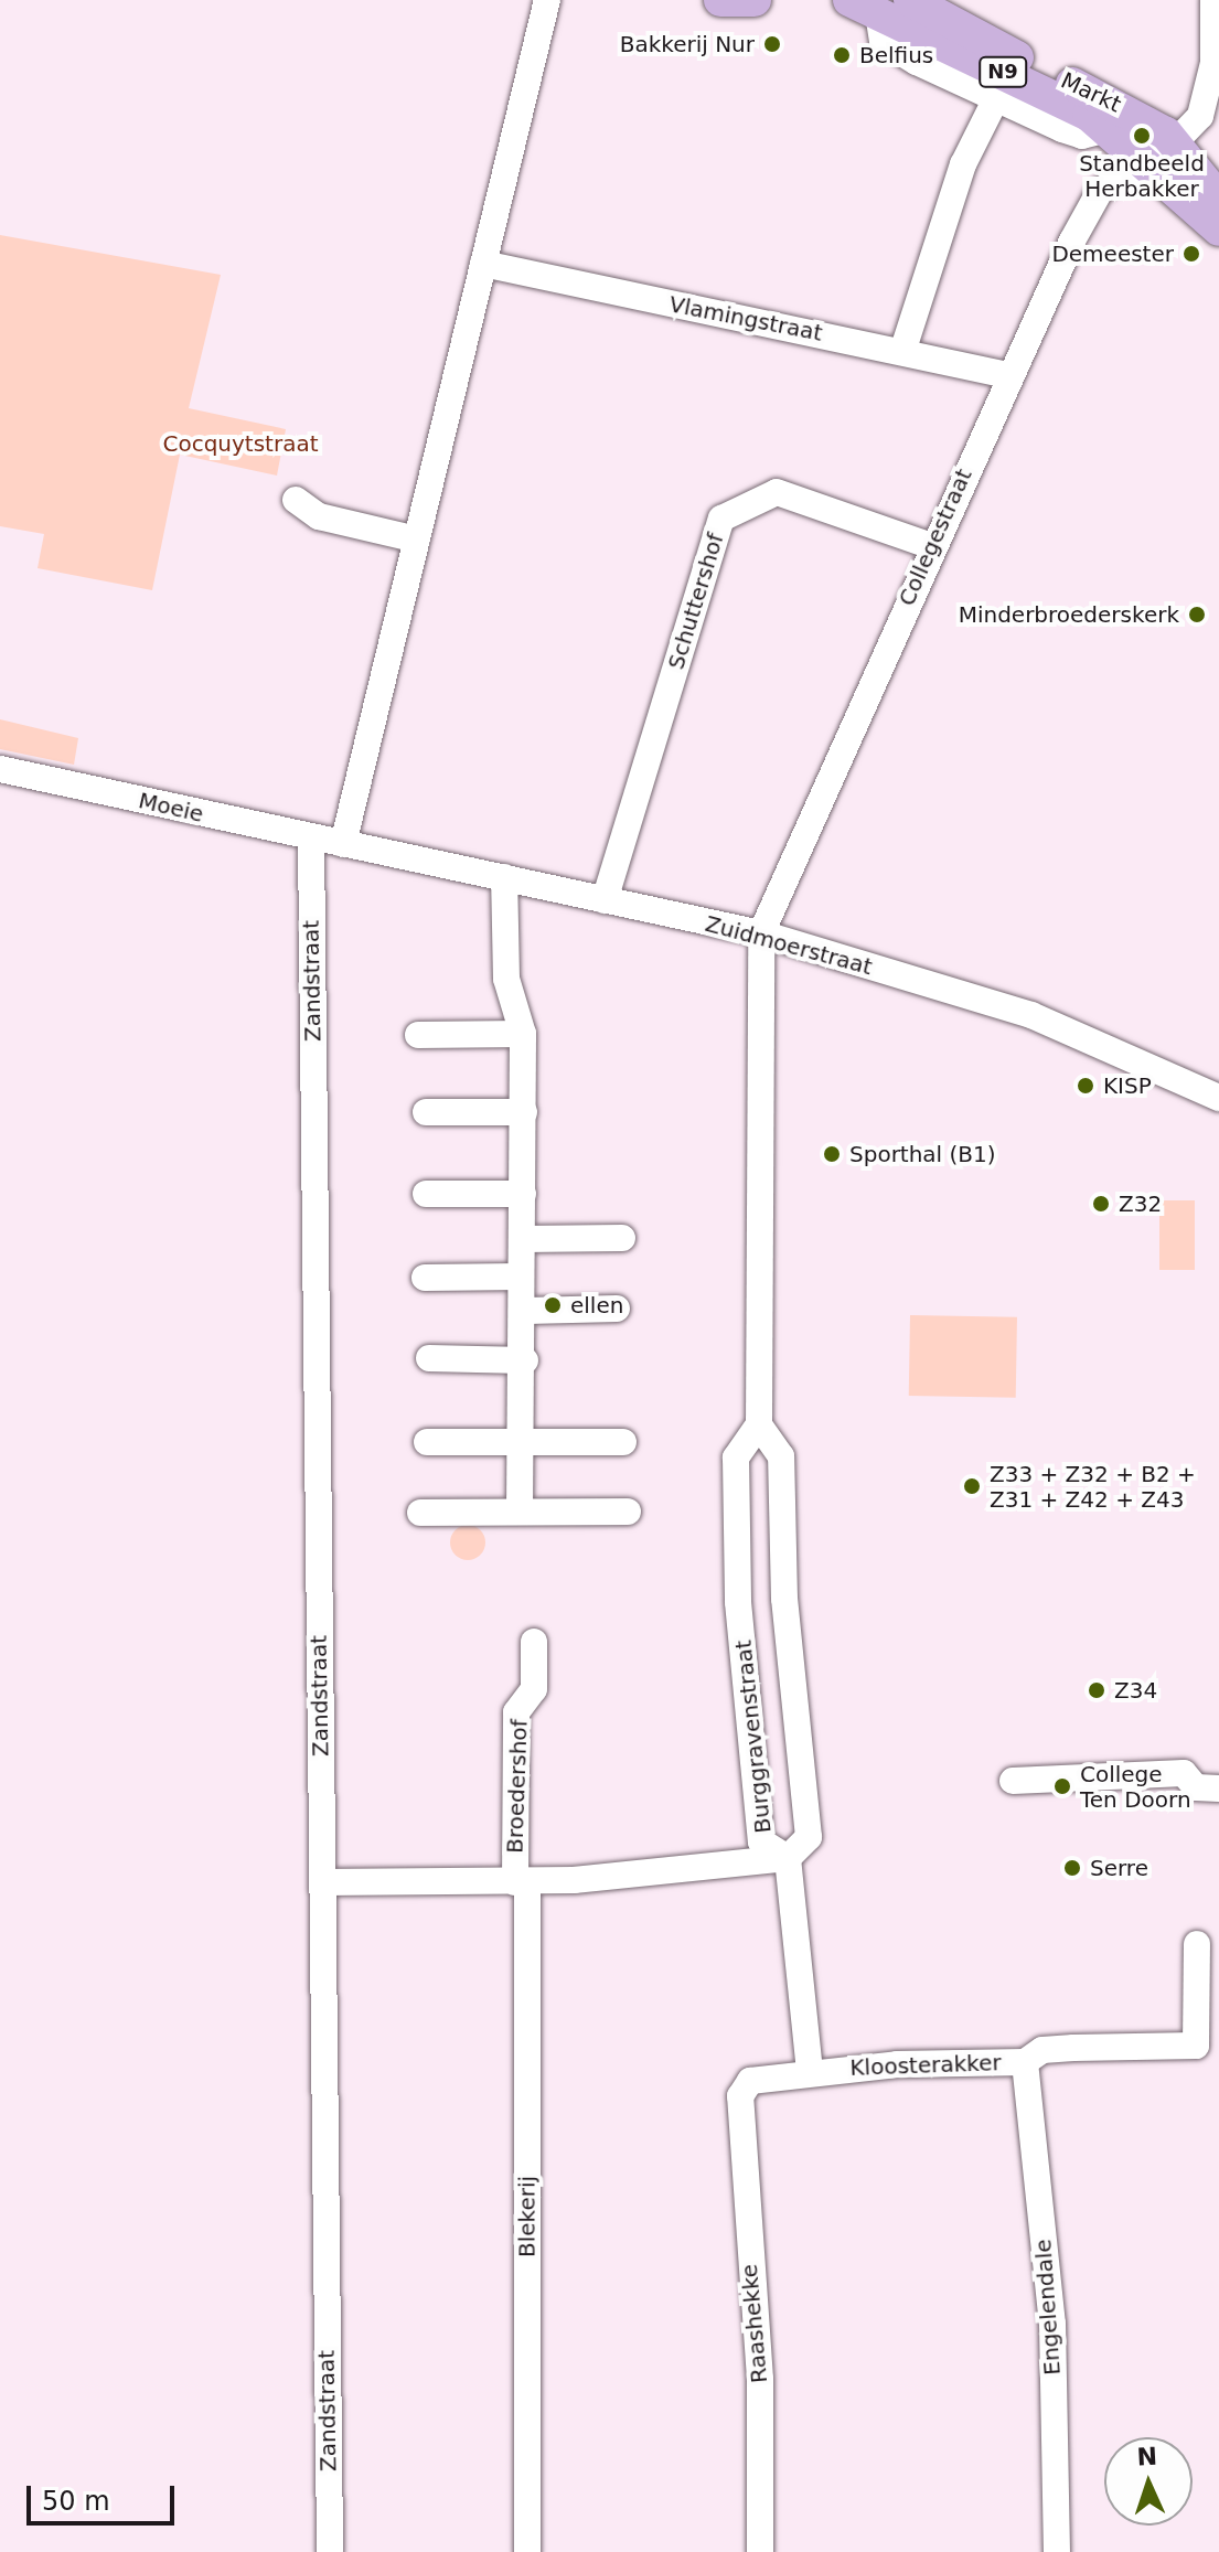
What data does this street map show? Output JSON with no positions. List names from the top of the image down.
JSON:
{
  "streets": {
    "main road": ["N9", "Markt"],
    "street": [
      "Vlamingstraat",
      "Collegestraat",
      "Schuttershof",
      "Moeie",
      "Zuidmoerstraat",
      "Zandstraat",
      "Burggravenstraat",
      "Broedershof",
      "Kloosterakker",
      "Blekerij",
      "Engelendale",
      "Raashekke"
    ]
  },
  "crossings": [
    ["Markt", "Collegestraat"],
    ["Vlamingstraat", "Collegestraat"],
    ["Collegestraat", "Schuttershof"],
    ["Collegestraat", "Zuidmoerstraat"],
    ["Schuttershof", "Zuidmoerstraat"],
    ["Moeie", "Zuidmoerstraat"],
    ["Moeie", "Zandstraat"],
    ["Broedershof", "Blekerij"],
    ["Kloosterakker", "Engelendale"],
    ["Kloosterakker", "Raashekke"]
  ],
  "parks": ["Cocquytstraat"],
  "places": [
    "Bakkerij Nur",
    "Belfius",
    "Standbeeld Herbakker",
    "Demeester",
    "Minderbroederskerk",
    "KISP",
    "Sporthal (B1)",
    "Z32",
    "ellen",
    "Z33 + Z32 + B2 + Z31 + Z42 + Z43",
    "Z34",
    "College Ten Doorn",
    "Serre"
  ],
  "scale_bar": "50 m",
  "north": "top"
}
